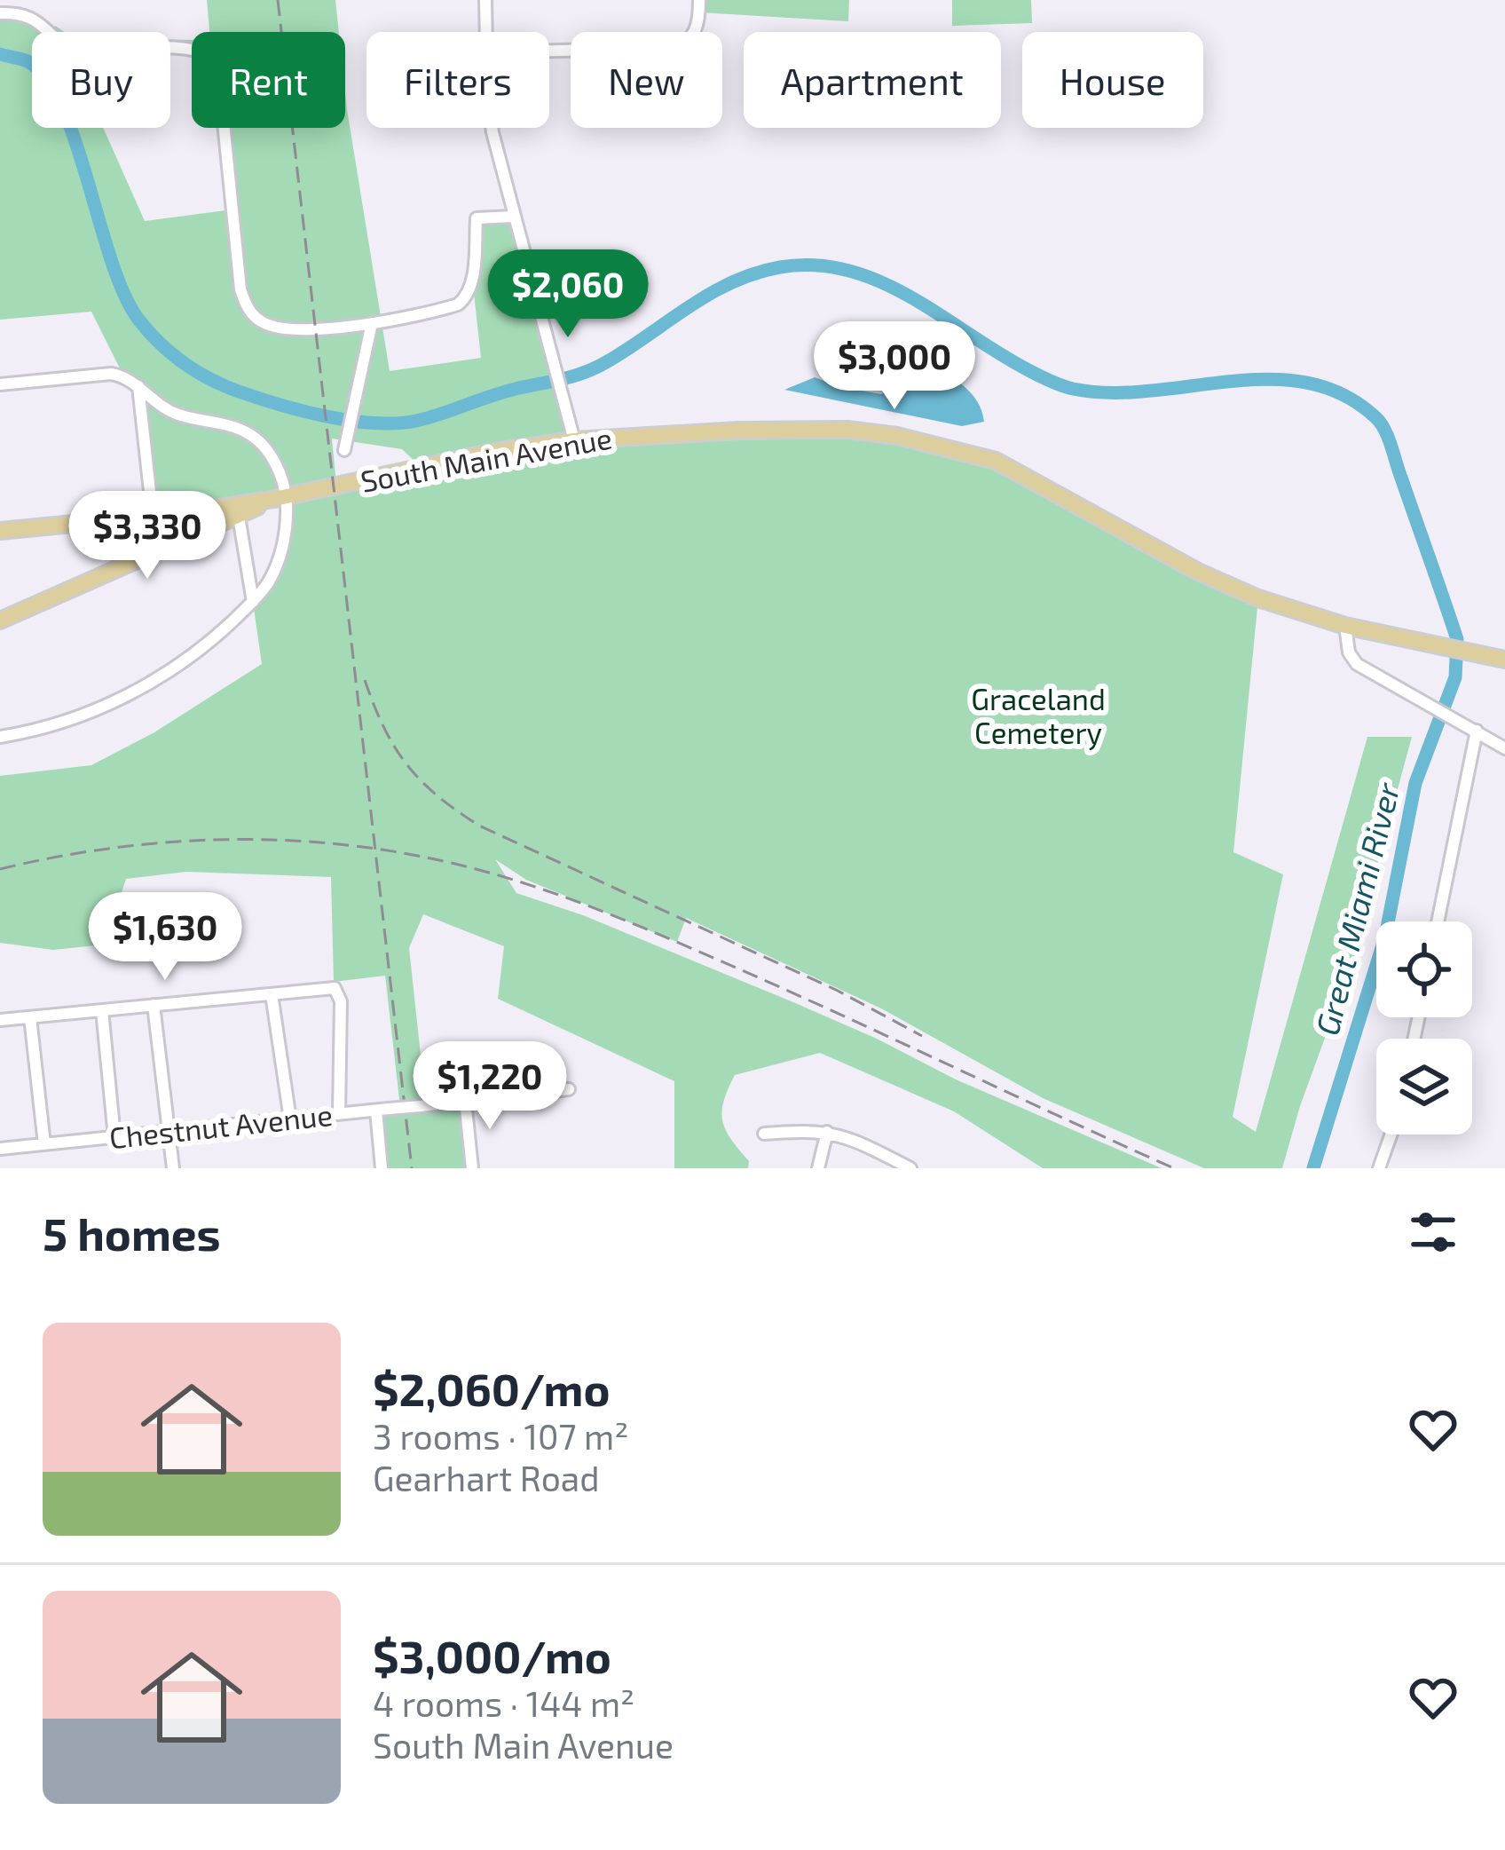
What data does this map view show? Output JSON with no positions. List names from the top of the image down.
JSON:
{
  "streets": {
    "main road": ["South Main Avenue"],
    "street": ["Chestnut Avenue"]
  },
  "water": ["Great Miami River"],
  "parks": ["Graceland Cemetery"],
  "page": {
    "chip": [
      "Buy",
      "Rent",
      "Filters",
      "New",
      "Apartment",
      "House"
    ],
    "price": [
      "$2,060",
      "$3,000",
      "$3,330",
      "$1,630",
      "$1,220"
    ],
    "heading": "5 homes",
    "list": [
      {
        "name": "$2,060/mo",
        "note": "3 rooms · 107 m² · Gearhart Road"
      },
      {
        "name": "$3,000/mo",
        "note": "4 rooms · 144 m² · South Main Avenue"
      }
    ]
  }
}
